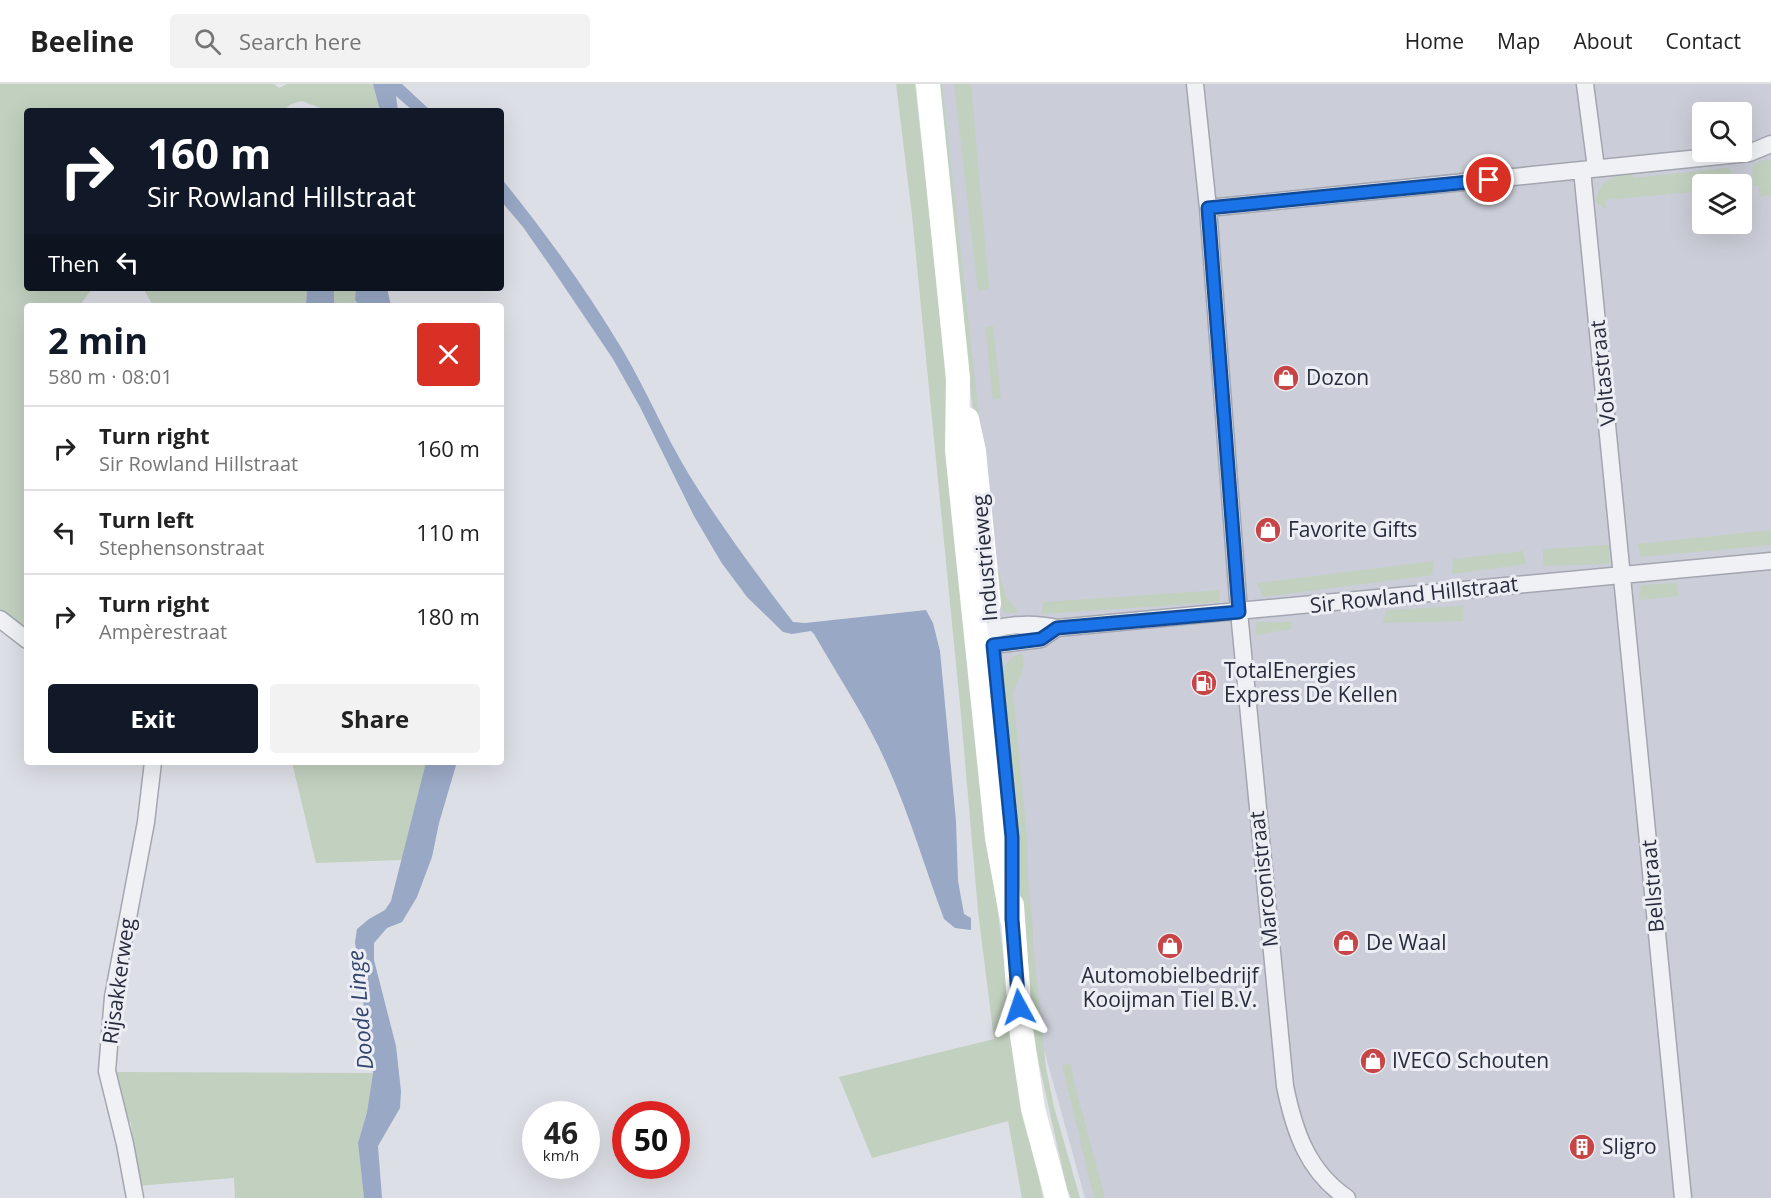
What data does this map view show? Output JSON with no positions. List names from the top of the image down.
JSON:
{
  "streets": {
    "main road": ["Industrieweg"],
    "street": [
      "Voltastraat",
      "Sir Rowland Hillstraat",
      "Marconistraat",
      "Bellstraat",
      "Rijsakkerweg"
    ]
  },
  "crossings": [
    ["Voltastraat", "Sir Rowland Hillstraat"],
    ["Voltastraat", "Bellstraat"],
    ["Industrieweg", "Sir Rowland Hillstraat"],
    ["Sir Rowland Hillstraat", "Marconistraat"],
    ["Sir Rowland Hillstraat", "Bellstraat"]
  ],
  "water": ["Doode Linge"],
  "places": {
    "shop": [
      "Dozon",
      "Favorite Gifts",
      "De Waal",
      "Automobielbedrijf Kooijman Tiel B.V.",
      "IVECO Schouten"
    ],
    "fuel station": ["TotalEnergies Express De Kellen"],
    "building": ["Sligro"]
  },
  "page": {
    "header": "Beeline",
    "search": "Search here",
    "nav": [
      "Home",
      "Map",
      "About",
      "Contact"
    ],
    "turn": ["160 m", "Sir Rowland Hillstraat"],
    "then": "Then",
    "heading": ["2 min", "580 m · 08:01"],
    "list": [
      {
        "name": "Turn right",
        "note": "Sir Rowland Hillstraat",
        "value": "160 m"
      },
      {
        "name": "Turn left",
        "note": "Stephensonstraat",
        "value": "110 m"
      },
      {
        "name": "Turn right",
        "note": "Ampèrestraat",
        "value": "180 m"
      }
    ],
    "buttons": ["Exit", "Share"],
    "speed": "46 km/h",
    "limit": "50"
  }
}
